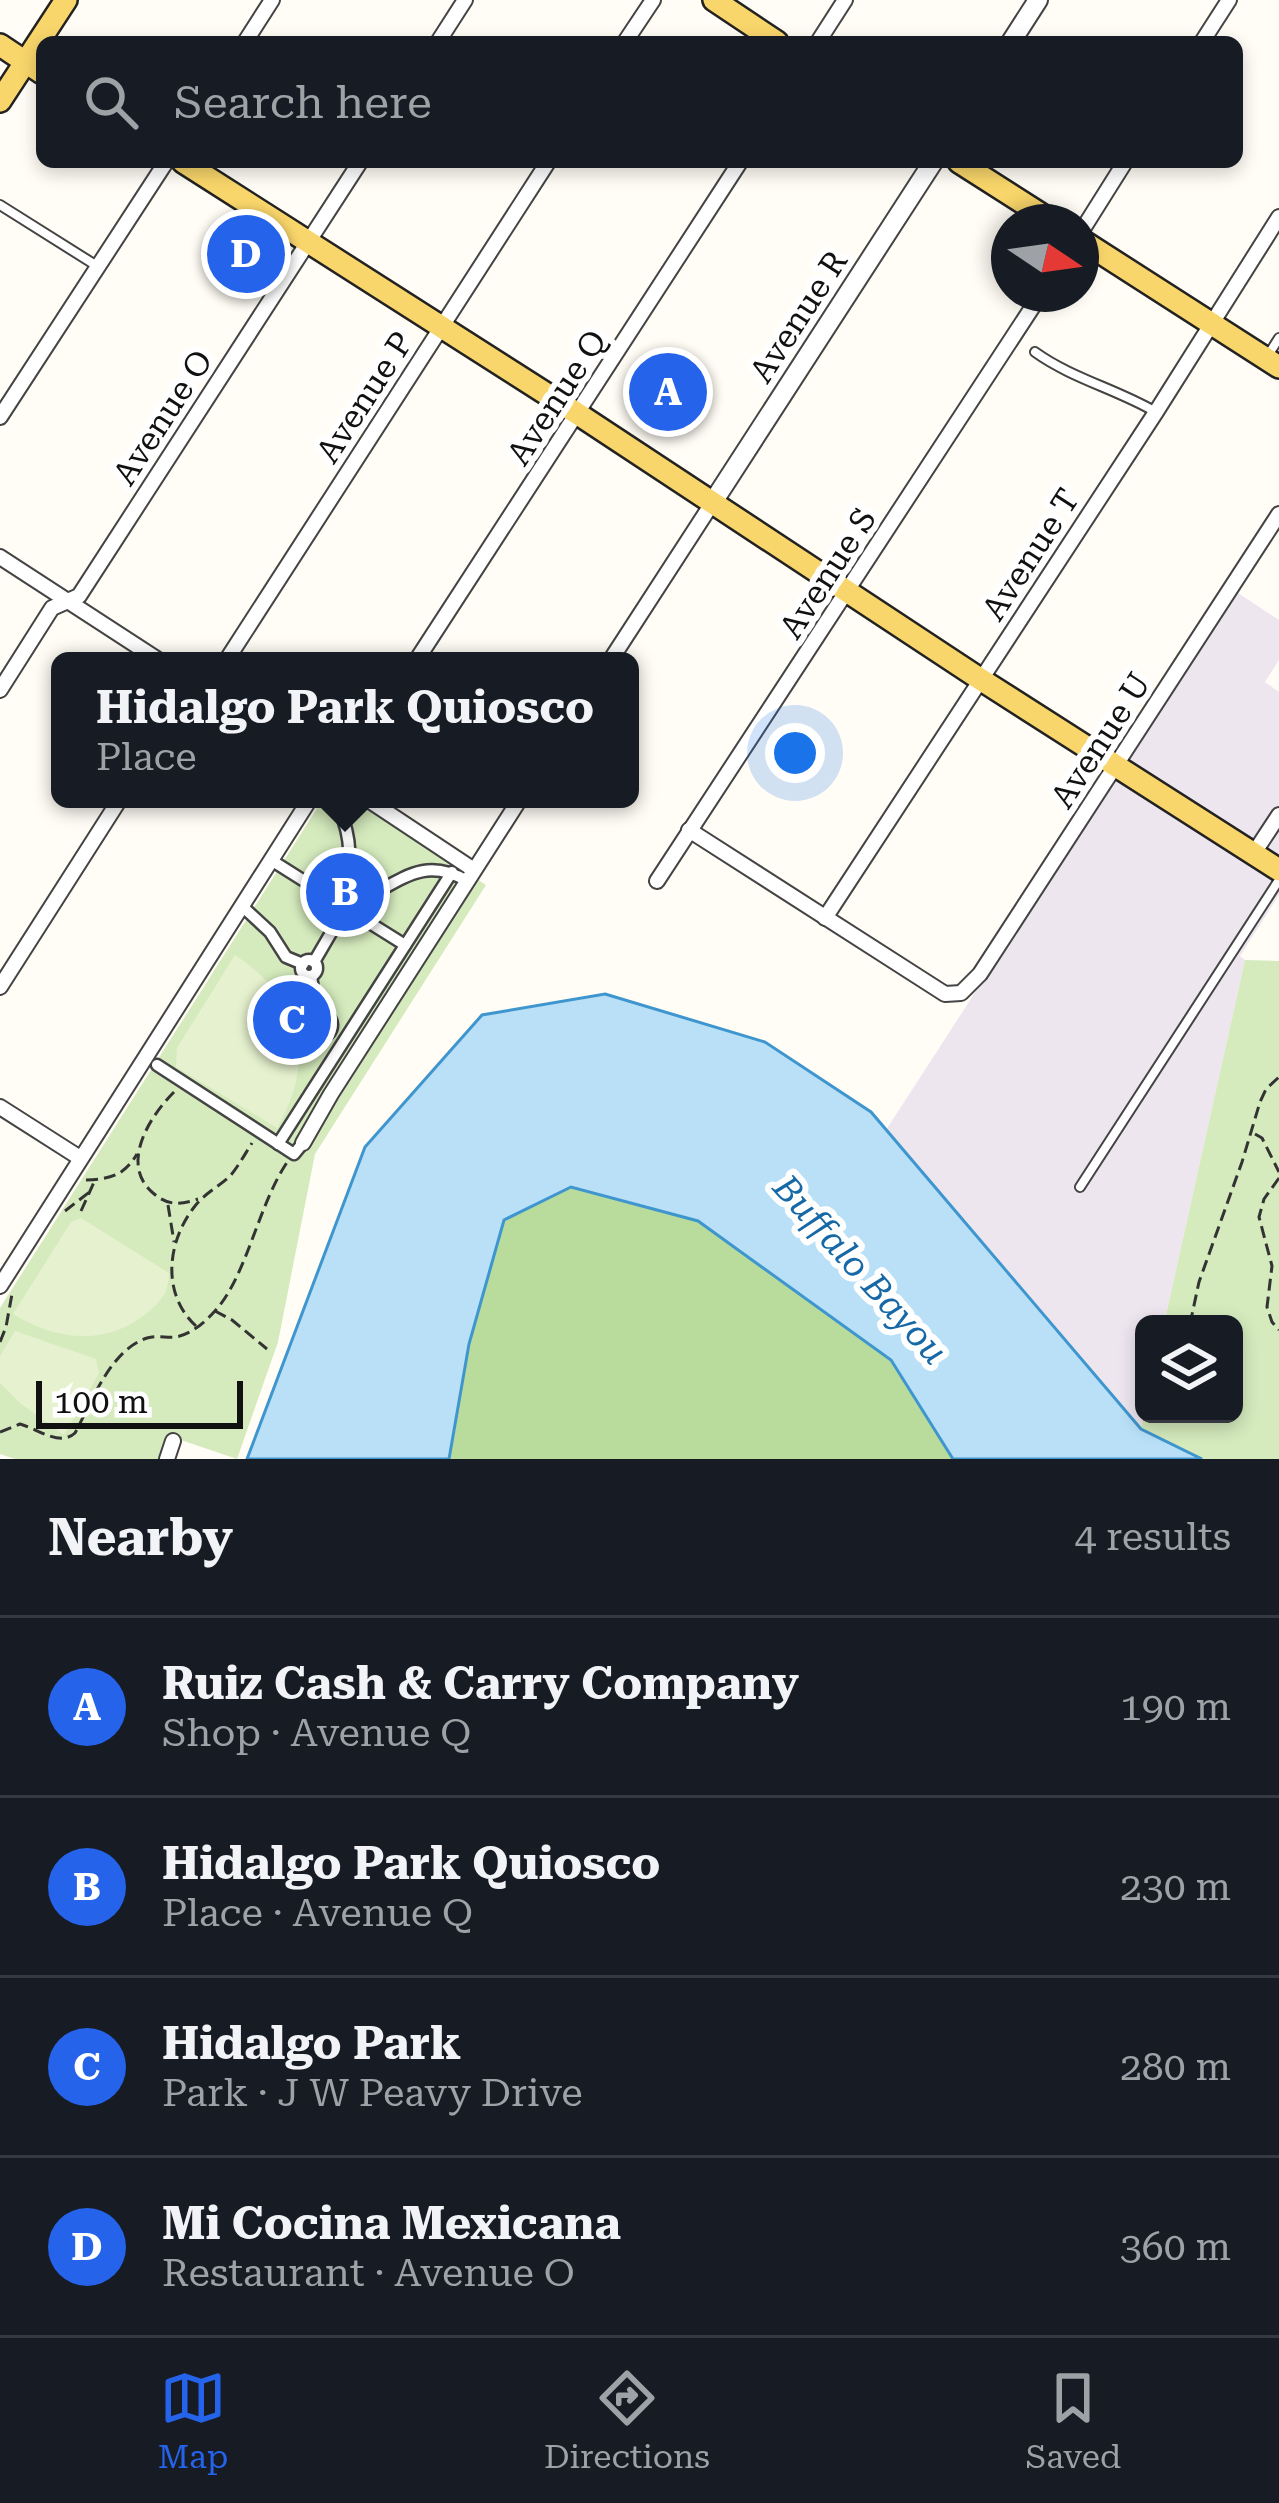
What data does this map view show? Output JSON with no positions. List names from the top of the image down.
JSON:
{
  "streets": {
    "street": [
      "Avenue R",
      "Avenue P",
      "Avenue Q",
      "Avenue O",
      "Avenue T",
      "Avenue S",
      "Avenue U"
    ]
  },
  "crossings": [
    ["Avenue T", "Avenue U"]
  ],
  "water": ["Buffalo Bayou"],
  "scale_bar": "100 m",
  "north": "right",
  "page": {
    "search": "Search here",
    "pins": [
      "D",
      "A",
      "B",
      "C"
    ],
    "popup": ["Hidalgo Park Quiosco", "Place"],
    "scale": "100 m",
    "heading": ["Nearby", "4 results"],
    "list": [
      {
        "mark": "A",
        "name": "Ruiz Cash & Carry Company",
        "note": "Shop · Avenue Q",
        "value": "190 m"
      },
      {
        "mark": "B",
        "name": "Hidalgo Park Quiosco",
        "note": "Place · Avenue Q",
        "value": "230 m"
      },
      {
        "mark": "C",
        "name": "Hidalgo Park",
        "note": "Park · J W Peavy Drive",
        "value": "280 m"
      },
      {
        "mark": "D",
        "name": "Mi Cocina Mexicana",
        "note": "Restaurant · Avenue O",
        "value": "360 m"
      }
    ],
    "nav": ["Map", "Directions", "Saved"]
  }
}
